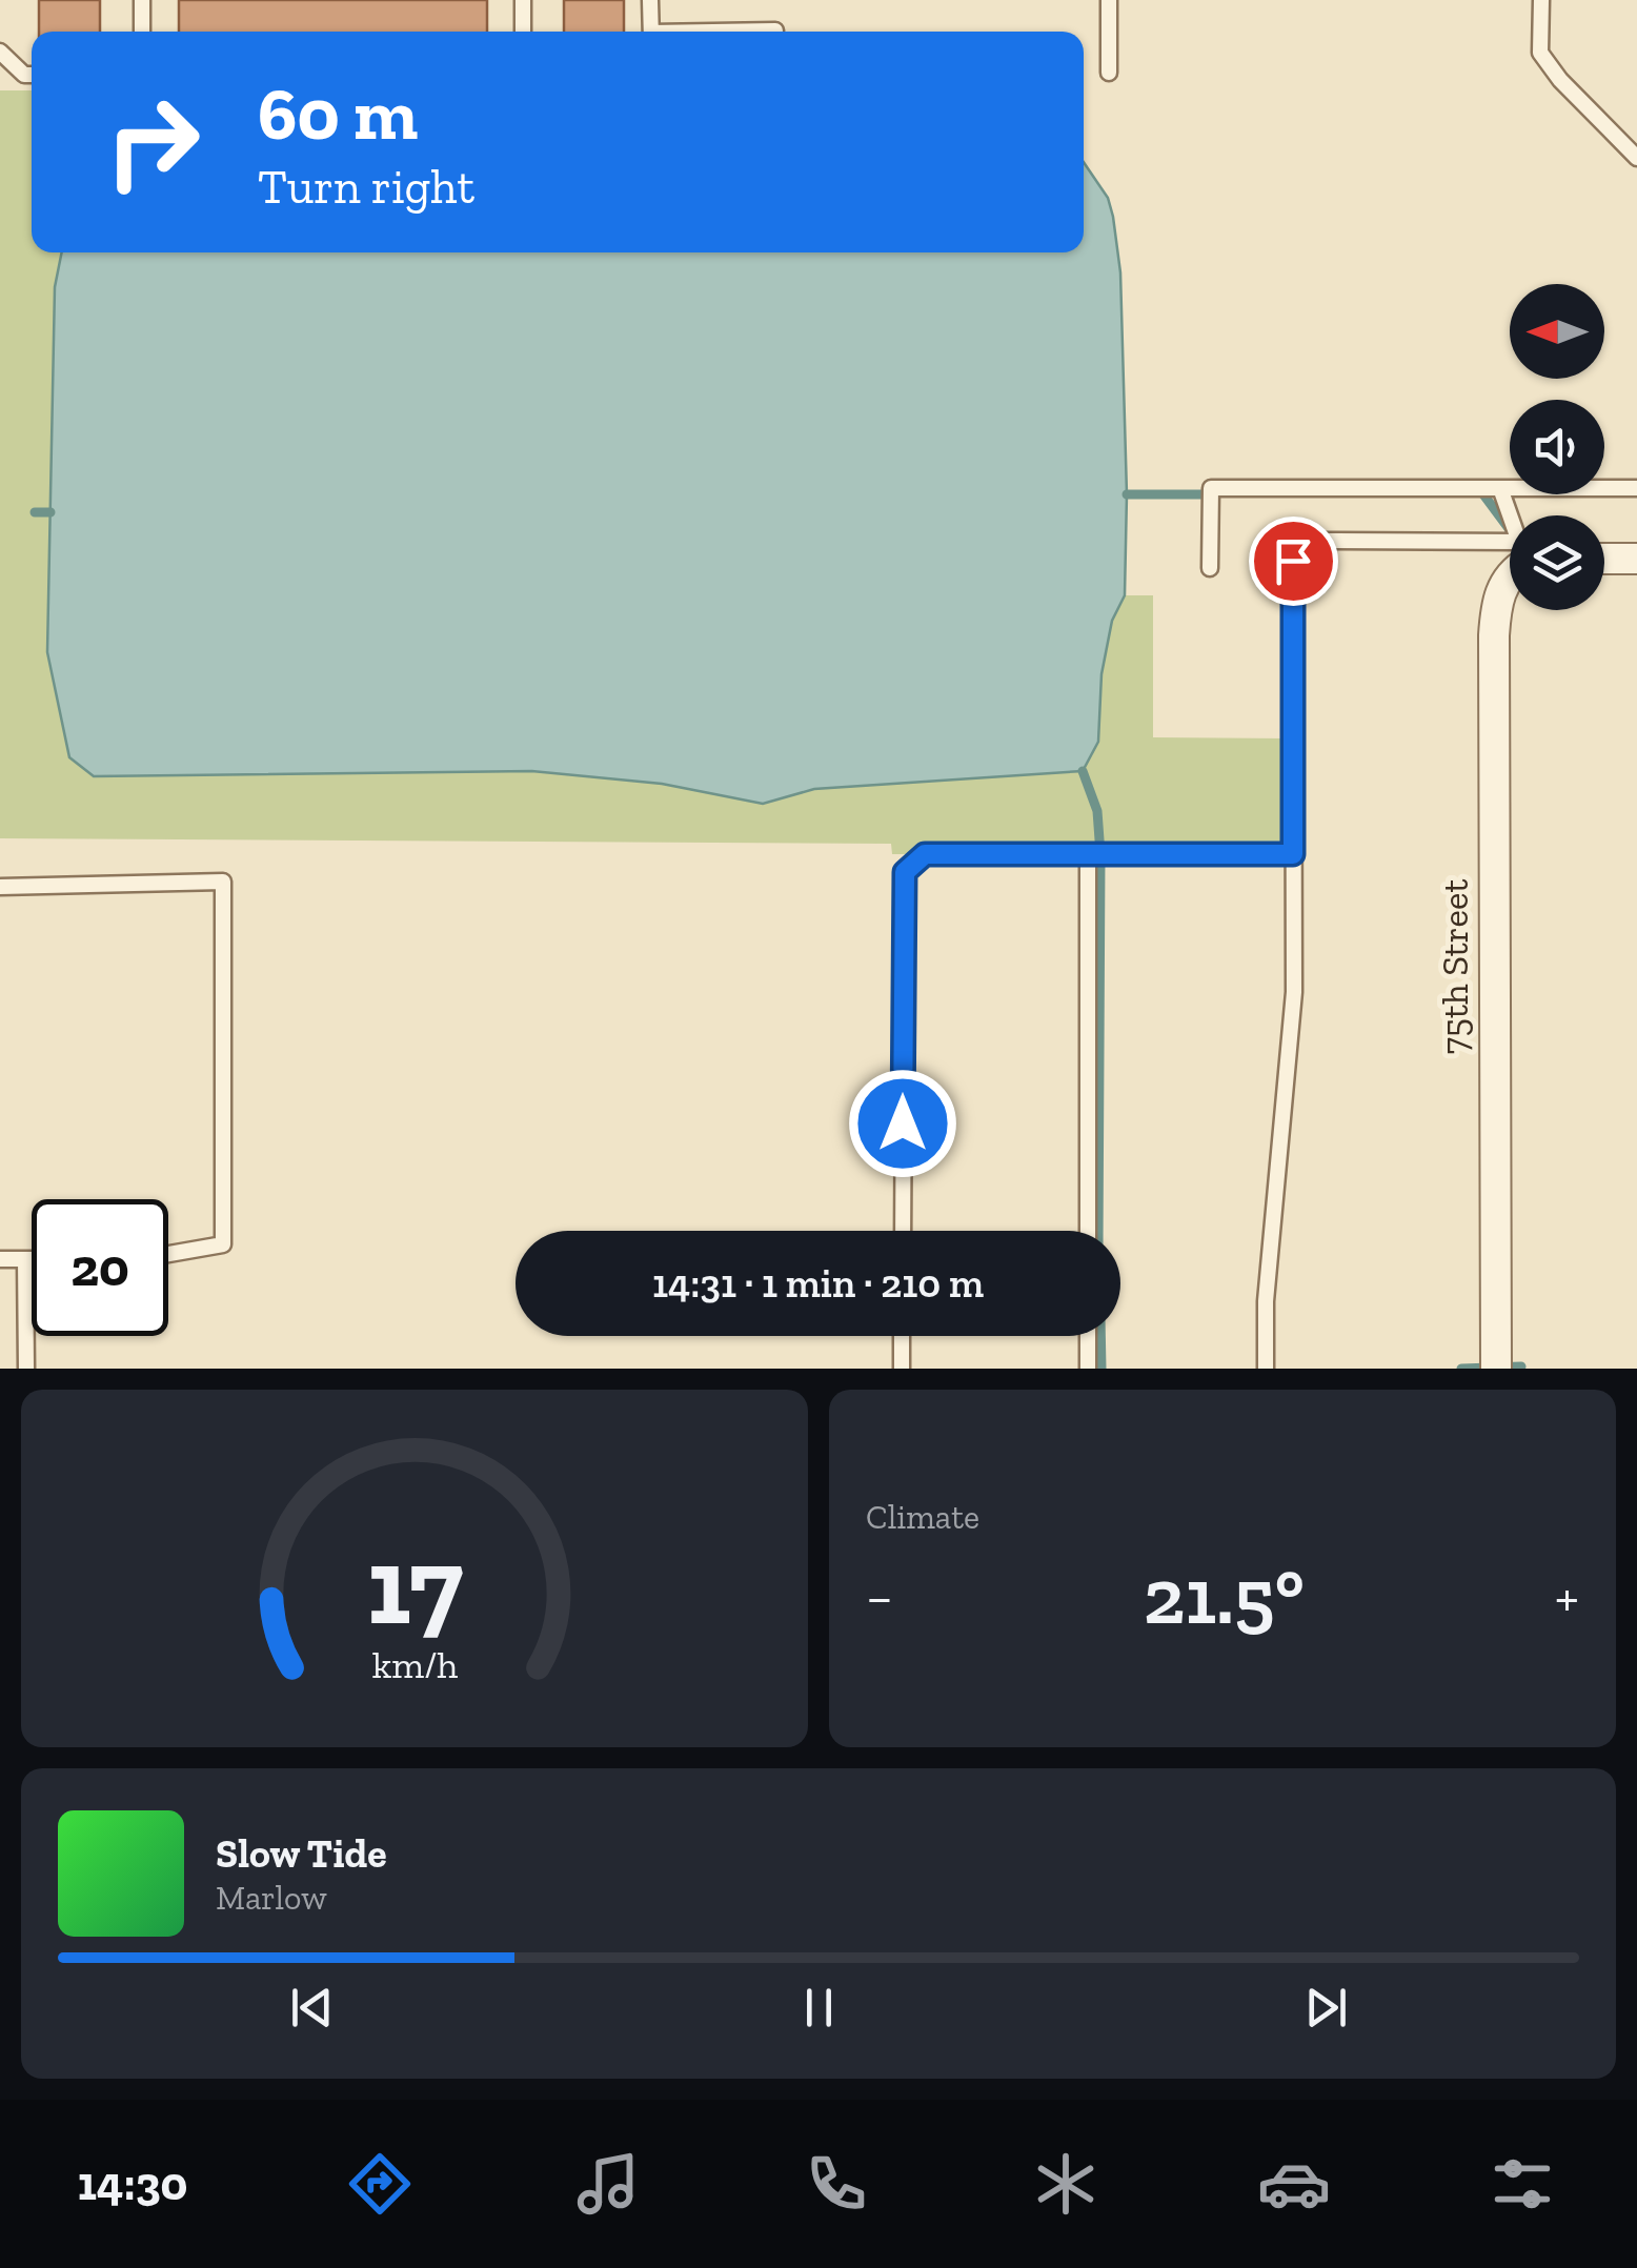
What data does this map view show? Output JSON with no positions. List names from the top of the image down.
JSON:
{
  "streets": {
    "street": ["75th Street"]
  },
  "north": "left",
  "page": {
    "turn": ["60 m", "Turn right"],
    "limit": "20",
    "trip": "14:31 · 1 min · 210 m",
    "tile": "Climate",
    "heat": ["−", "21.5°", "+"],
    "song": ["Slow Tide", "Marlow"],
    "tabs": "14:30",
    "gauge": ["17", "km/h"]
  }
}
